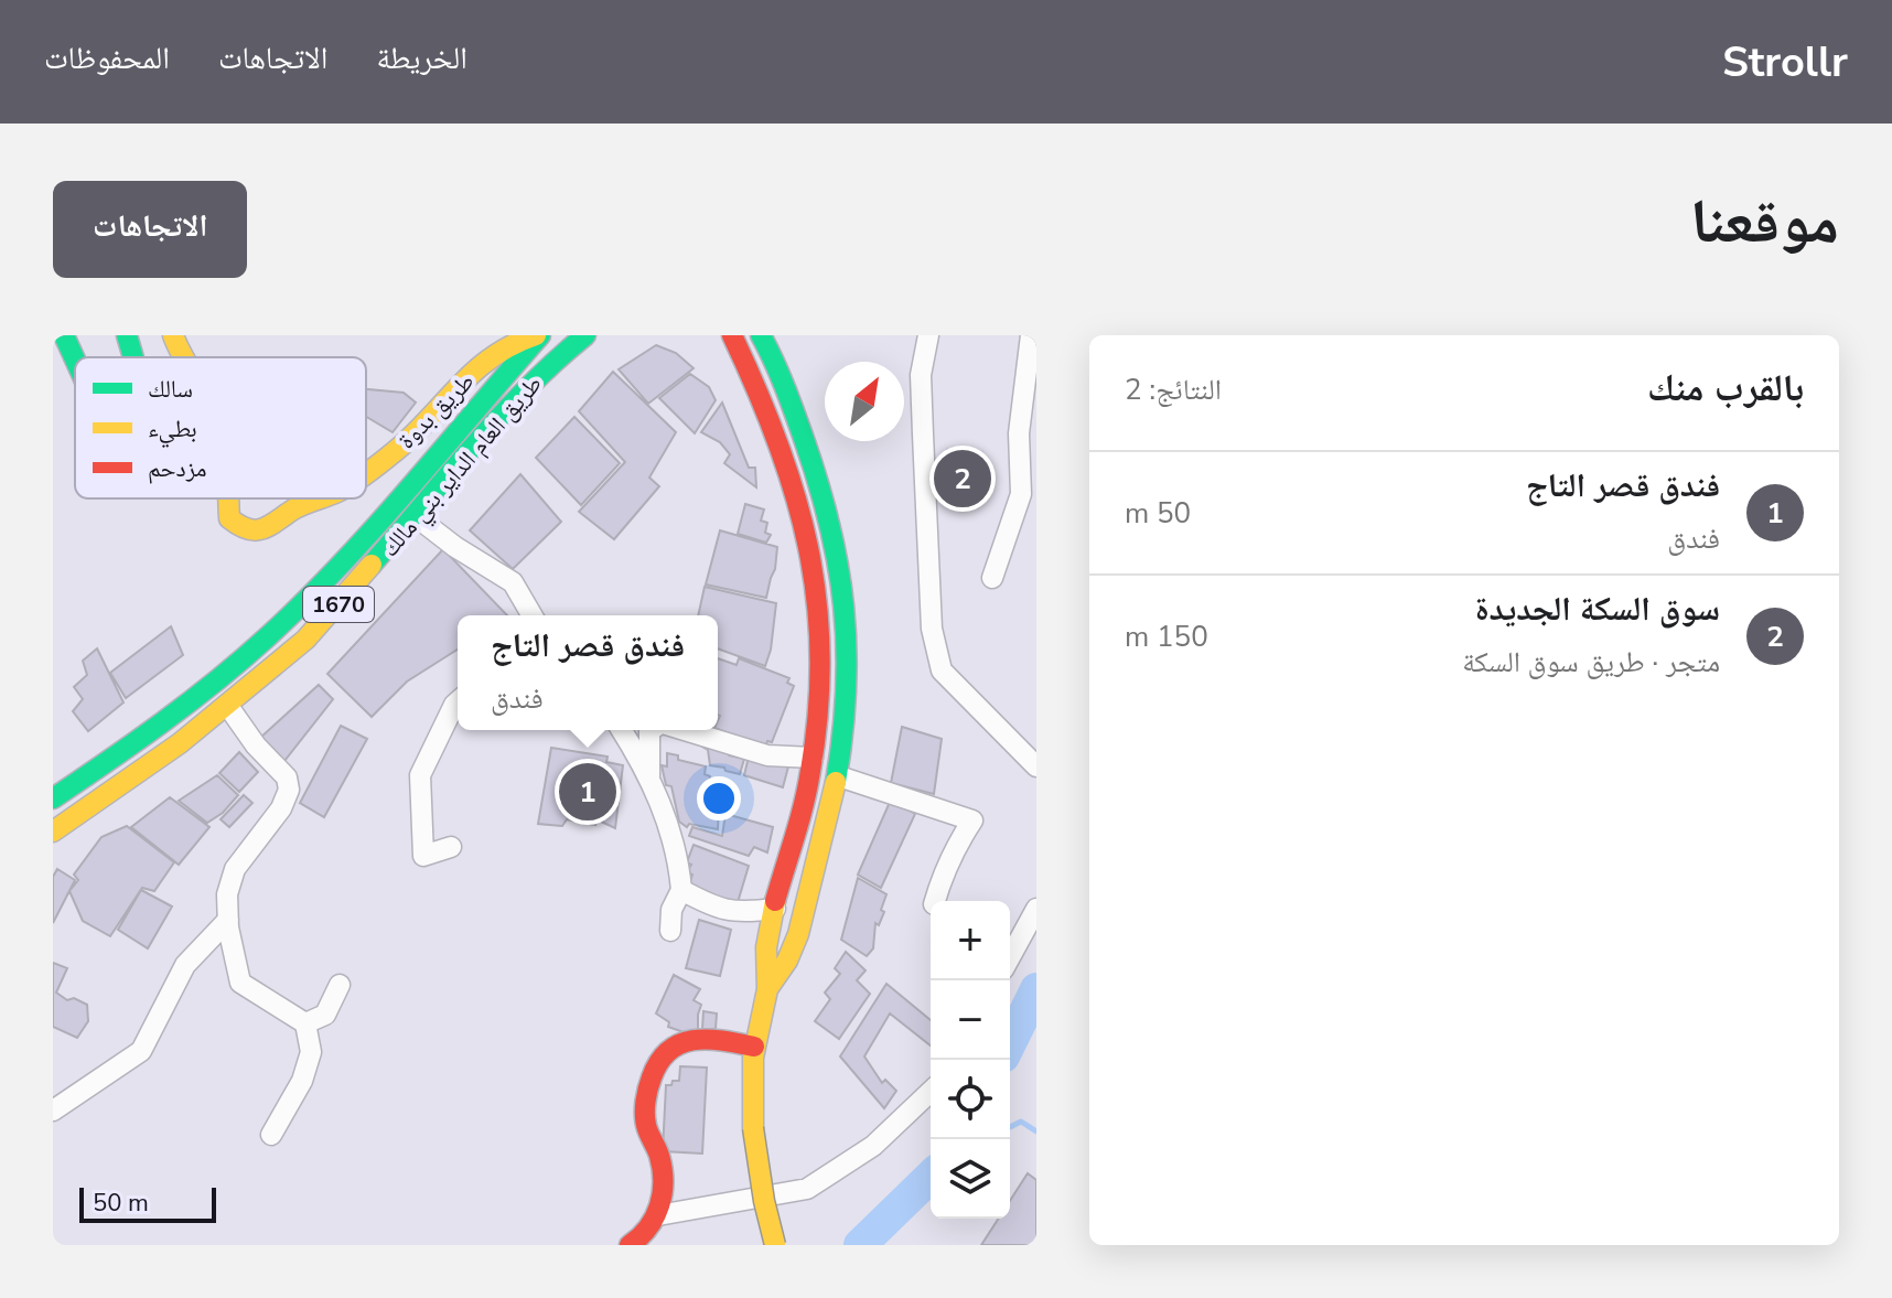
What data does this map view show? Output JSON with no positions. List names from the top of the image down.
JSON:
{
  "streets": {
    "main road": ["طريق بدوة", "طريق العام الداير بني مالك", "1670"]
  },
  "crossings": [
    ["طريق بدوة", "طريق العام الداير بني مالك"]
  ],
  "legend": ["سالك", "بطيء", "مزدحم"],
  "scale_bar": "50 m",
  "north": "top right",
  "page": {
    "header": "Strollr",
    "nav": ["الخريطة", "الاتجاهات", "المحفوظات"],
    "title": "موقعنا",
    "buttons": "الاتجاهات",
    "heading": ["بالقرب منك", "النتائج: 2"],
    "pins": ["2", "1"],
    "list": [
      {
        "mark": "1",
        "name": "فندق قصر التاج",
        "note": "فندق",
        "value": "50 m"
      },
      {
        "mark": "2",
        "name": "سوق السكة الجديدة",
        "note": "متجر · طريق سوق السكة",
        "value": "150 m"
      }
    ],
    "popup": ["فندق قصر التاج", "فندق"],
    "map_buttons": ["+", "−"],
    "scale": "50 m"
  }
}
